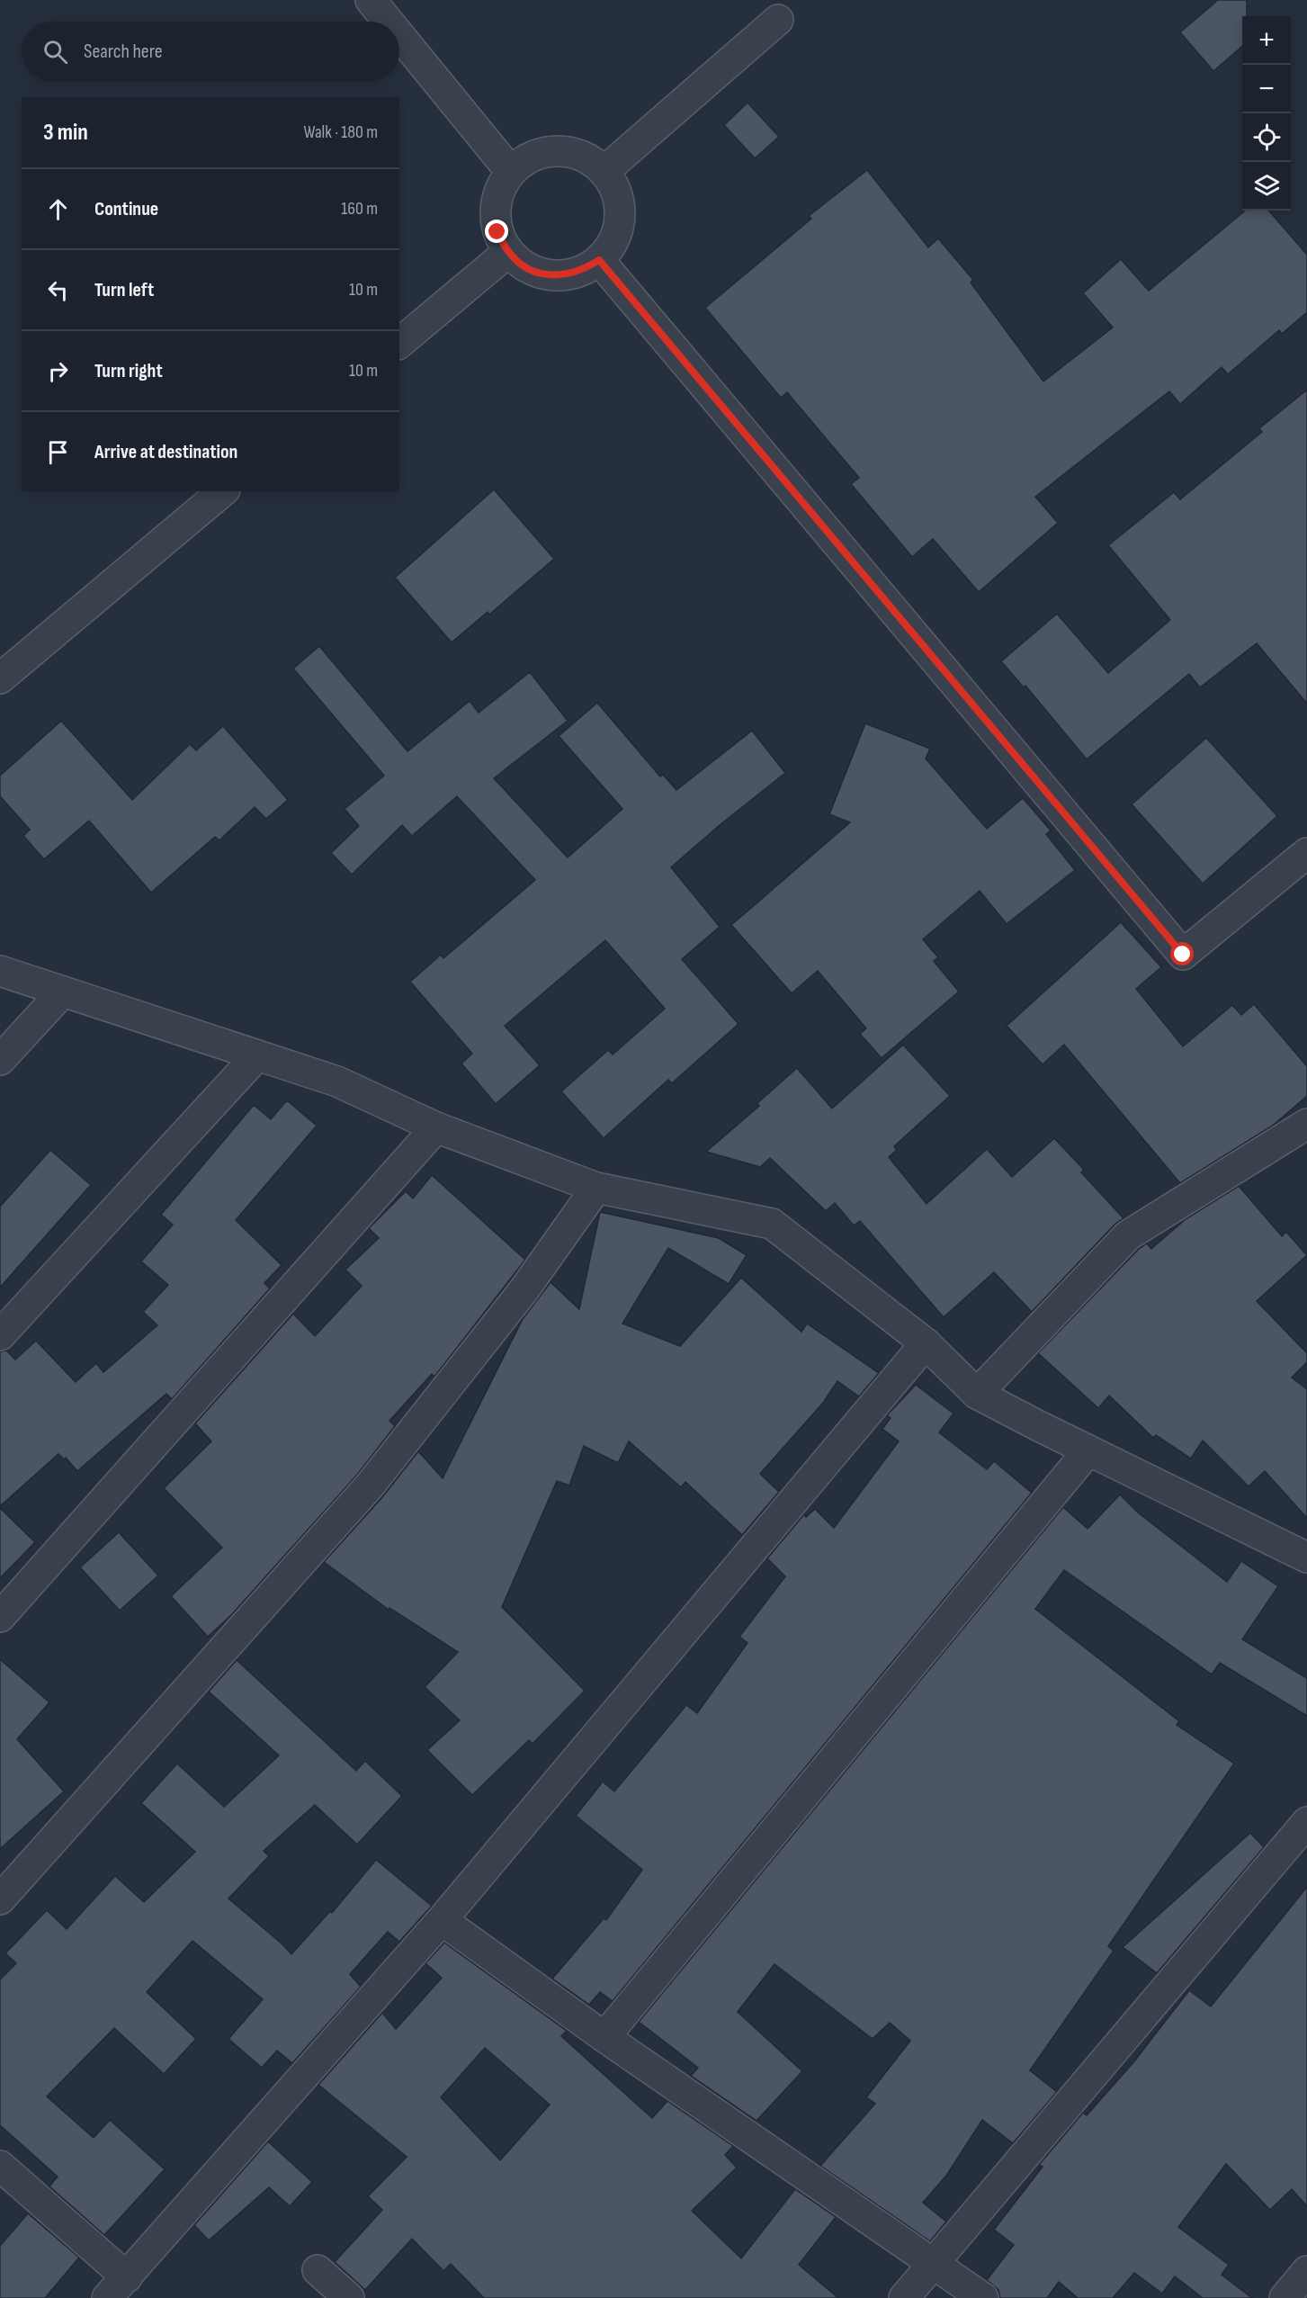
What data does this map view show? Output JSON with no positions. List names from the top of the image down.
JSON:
{
  "page": {
    "map_buttons": ["+", "−"],
    "search": "Search here",
    "heading": ["3 min", "Walk · 180 m"],
    "list": [
      ["Continue", "160 m"],
      ["Turn left", "10 m"],
      ["Turn right", "10 m"],
      "Arrive at destination"
    ]
  }
}
